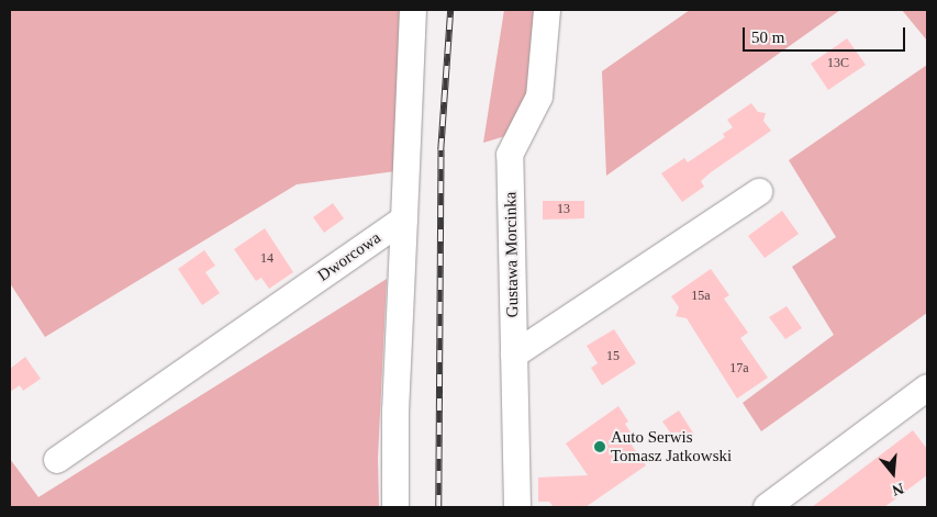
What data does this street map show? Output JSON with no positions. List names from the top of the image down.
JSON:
{
  "streets": {
    "street": ["Gustawa Morcinka", "Dworcowa"]
  },
  "places": ["Auto Serwis Tomasz Jatkowski"],
  "house_numbers": [
    "13C",
    "13",
    "14",
    "15a",
    "15",
    "17a"
  ],
  "scale_bar": "50 m",
  "north": "bottom"
}
